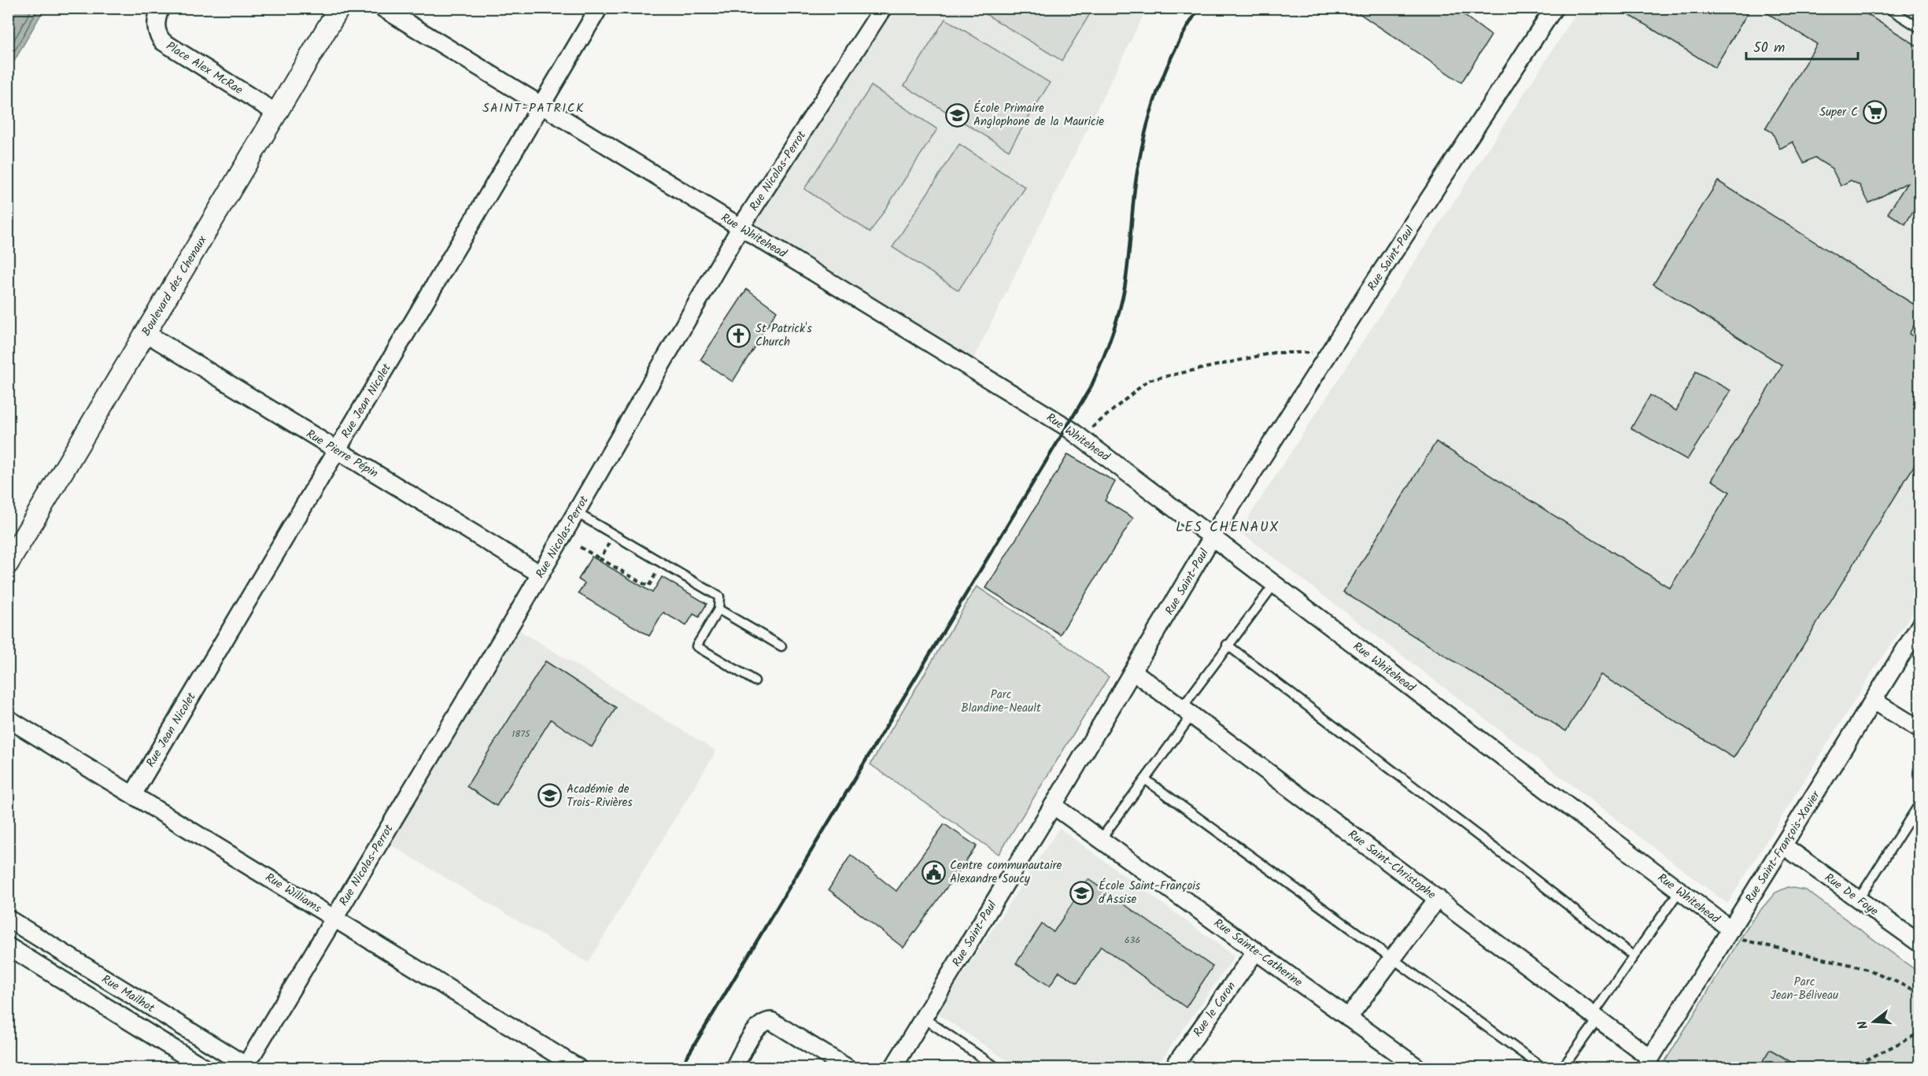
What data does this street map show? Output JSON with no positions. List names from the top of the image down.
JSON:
{
  "streets": {
    "street": [
      "Place Alex McRae",
      "Rue Nicolas-Perrot",
      "Rue Whitehead",
      "Rue Saint-Paul",
      "Boulevard des Chenaux",
      "Rue Jean Nicolet",
      "Rue Pierre Pépin",
      "Rue Saint-François-Xavier",
      "Rue Saint-Christophe",
      "Rue Williams",
      "Rue De Foye",
      "Rue Sainte-Catherine",
      "Rue Mailhot",
      "Rue le Caron"
    ]
  },
  "crossings": [
    ["Place Alex McRae", "Boulevard des Chenaux"],
    ["Rue Nicolas-Perrot", "Rue Whitehead"],
    ["Rue Nicolas-Perrot", "Rue Pierre Pépin"],
    ["Rue Nicolas-Perrot", "Rue Williams"],
    ["Rue Nicolas-Perrot", "Rue Mailhot"],
    ["Rue Whitehead", "Rue Saint-Paul"],
    ["Rue Whitehead", "Rue Jean Nicolet"],
    ["Rue Whitehead", "Rue Saint-François-Xavier"],
    ["Rue Saint-Paul", "Rue Saint-Christophe"],
    ["Rue Saint-Paul", "Rue Sainte-Catherine"],
    ["Boulevard des Chenaux", "Rue Pierre Pépin"],
    ["Rue Jean Nicolet", "Rue Pierre Pépin"],
    ["Rue Jean Nicolet", "Rue Williams"],
    ["Rue Saint-François-Xavier", "Rue Saint-Christophe"],
    ["Rue Saint-François-Xavier", "Rue De Foye"],
    ["Rue Sainte-Catherine", "Rue le Caron"]
  ],
  "districts": ["SAINT-PATRICK", "LES CHENAUX"],
  "parks": ["Parc Blandine-Neault", "Parc Jean-Béliveau"],
  "places": {
    "supermarket": ["Super C"],
    "school or university": ["École Primaire Anglophone de la Mauricie", "Académie de Trois-Rivières", "École Saint-François d'Assise"],
    "church": ["St Patrick's Church"],
    "public building": ["Centre communautaire Alexandre Soucy"]
  },
  "house_numbers": ["1875", "636"],
  "scale_bar": "50 m",
  "north": "left"
}
